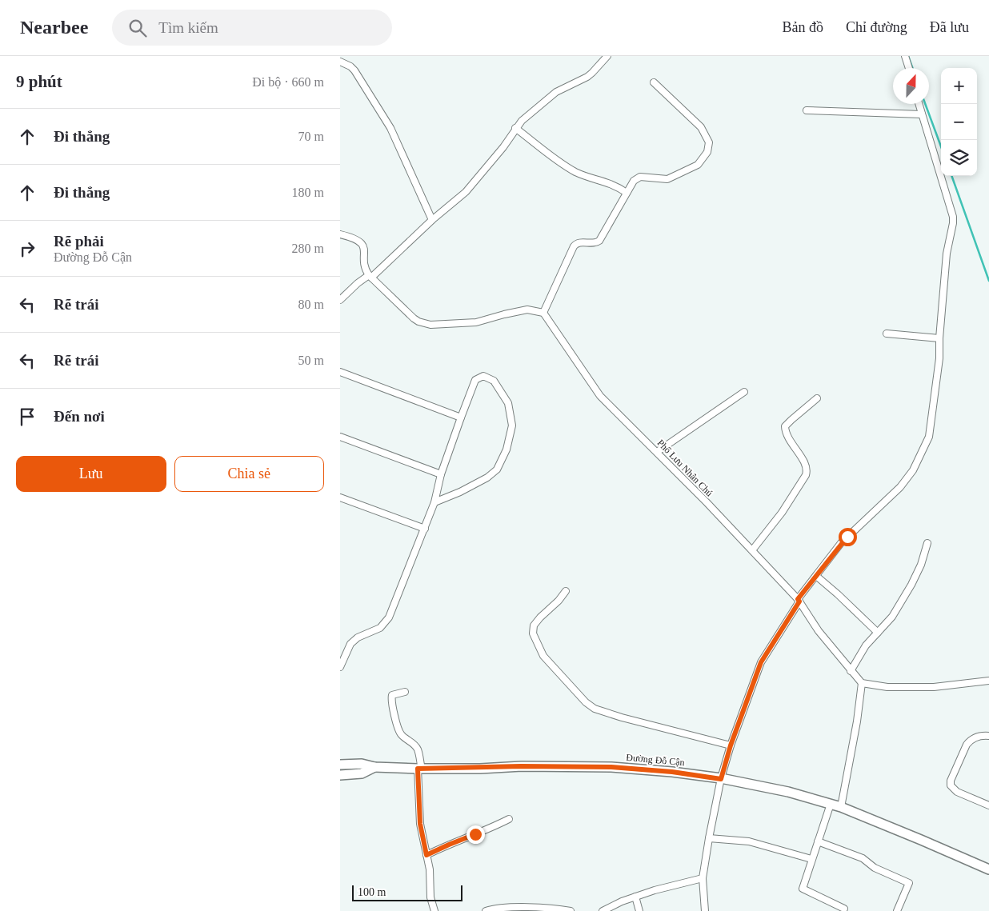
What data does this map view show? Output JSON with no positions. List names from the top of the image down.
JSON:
{
  "streets": {
    "main road": ["Đường Đỗ Cận"],
    "street": ["Phố Lưu Nhân Chú"]
  },
  "scale_bar": "100 m",
  "north": "top",
  "page": {
    "header": "Nearbee",
    "search": "Tìm kiếm",
    "nav": ["Bản đồ", "Chỉ đường", "Đã lưu"],
    "heading": ["9 phút", "Đi bộ · 660 m"],
    "map_buttons": ["+", "−"],
    "list": [
      ["Đi thẳng", "70 m"],
      ["Đi thẳng", "180 m"],
      ["Rẽ phải", "Đường Đỗ Cận", "280 m"],
      ["Rẽ trái", "80 m"],
      ["Rẽ trái", "50 m"],
      "Đến nơi"
    ],
    "buttons": ["Lưu", "Chia sẻ"],
    "scale": "100 m"
  }
}
